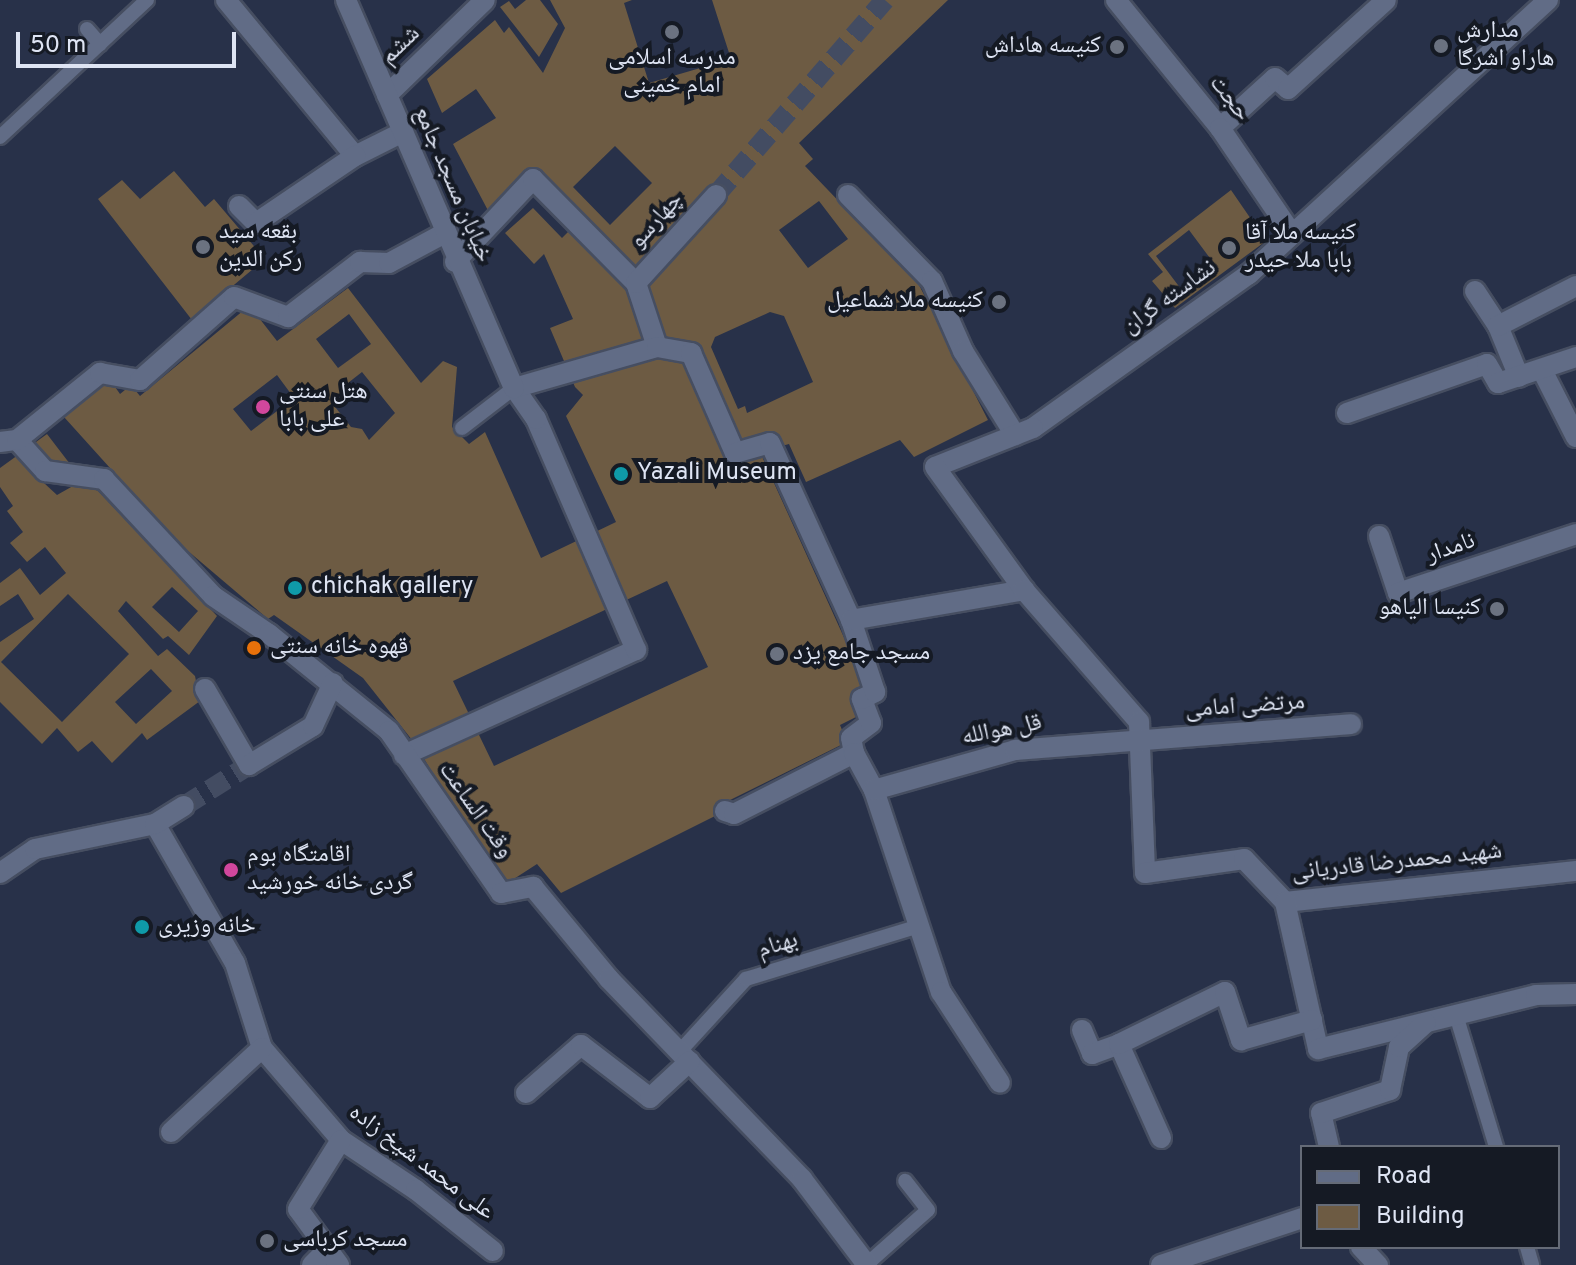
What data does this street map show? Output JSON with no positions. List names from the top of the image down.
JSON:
{
  "streets": {
    "street": [
      "ششم",
      "حجت",
      "خیابان مسجد جامع",
      "چهارسو",
      "نشاسته گران",
      "نامدار",
      "مرتضی امامی",
      "قل هوالله",
      "وقت الساعت",
      "شهید محمدرضا قادریانی",
      "علی محمد شیخ زاده"
    ],
    "lane": ["بهنام"]
  },
  "crossings": [
    ["ششم", "خیابان مسجد جامع"],
    ["حجت", "نشاسته گران"],
    ["خیابان مسجد جامع", "وقت الساعت"],
    ["مرتضی امامی", "قل هوالله"],
    ["مرتضی امامی", "شهید محمدرضا قادریانی"],
    ["قل هوالله", "شهید محمدرضا قادریانی"],
    ["وقت الساعت", "بهنام"]
  ],
  "places": [
    "مدرسه اسلامی امام خمینی",
    "مدارش هاراو اشرگا",
    "کنیسه هاداش",
    "بقعه سید رکن الدین",
    "کنیسه ملا آقا بابا ملا حیدر",
    "کنیسه ملا شماعیل",
    "هتل سنتی علی بابا",
    "Yazali Museum",
    "chichak gallery",
    "کنیسا الیاهو",
    "قهوه خانه سنتی",
    "مسجد جامع یزد",
    "اقامتگاه بوم گردی خانه خورشید",
    "خانه وزیری",
    "مسجد کرباسی"
  ],
  "legend": ["Road", "Building"],
  "scale_bar": "50 m"
}
